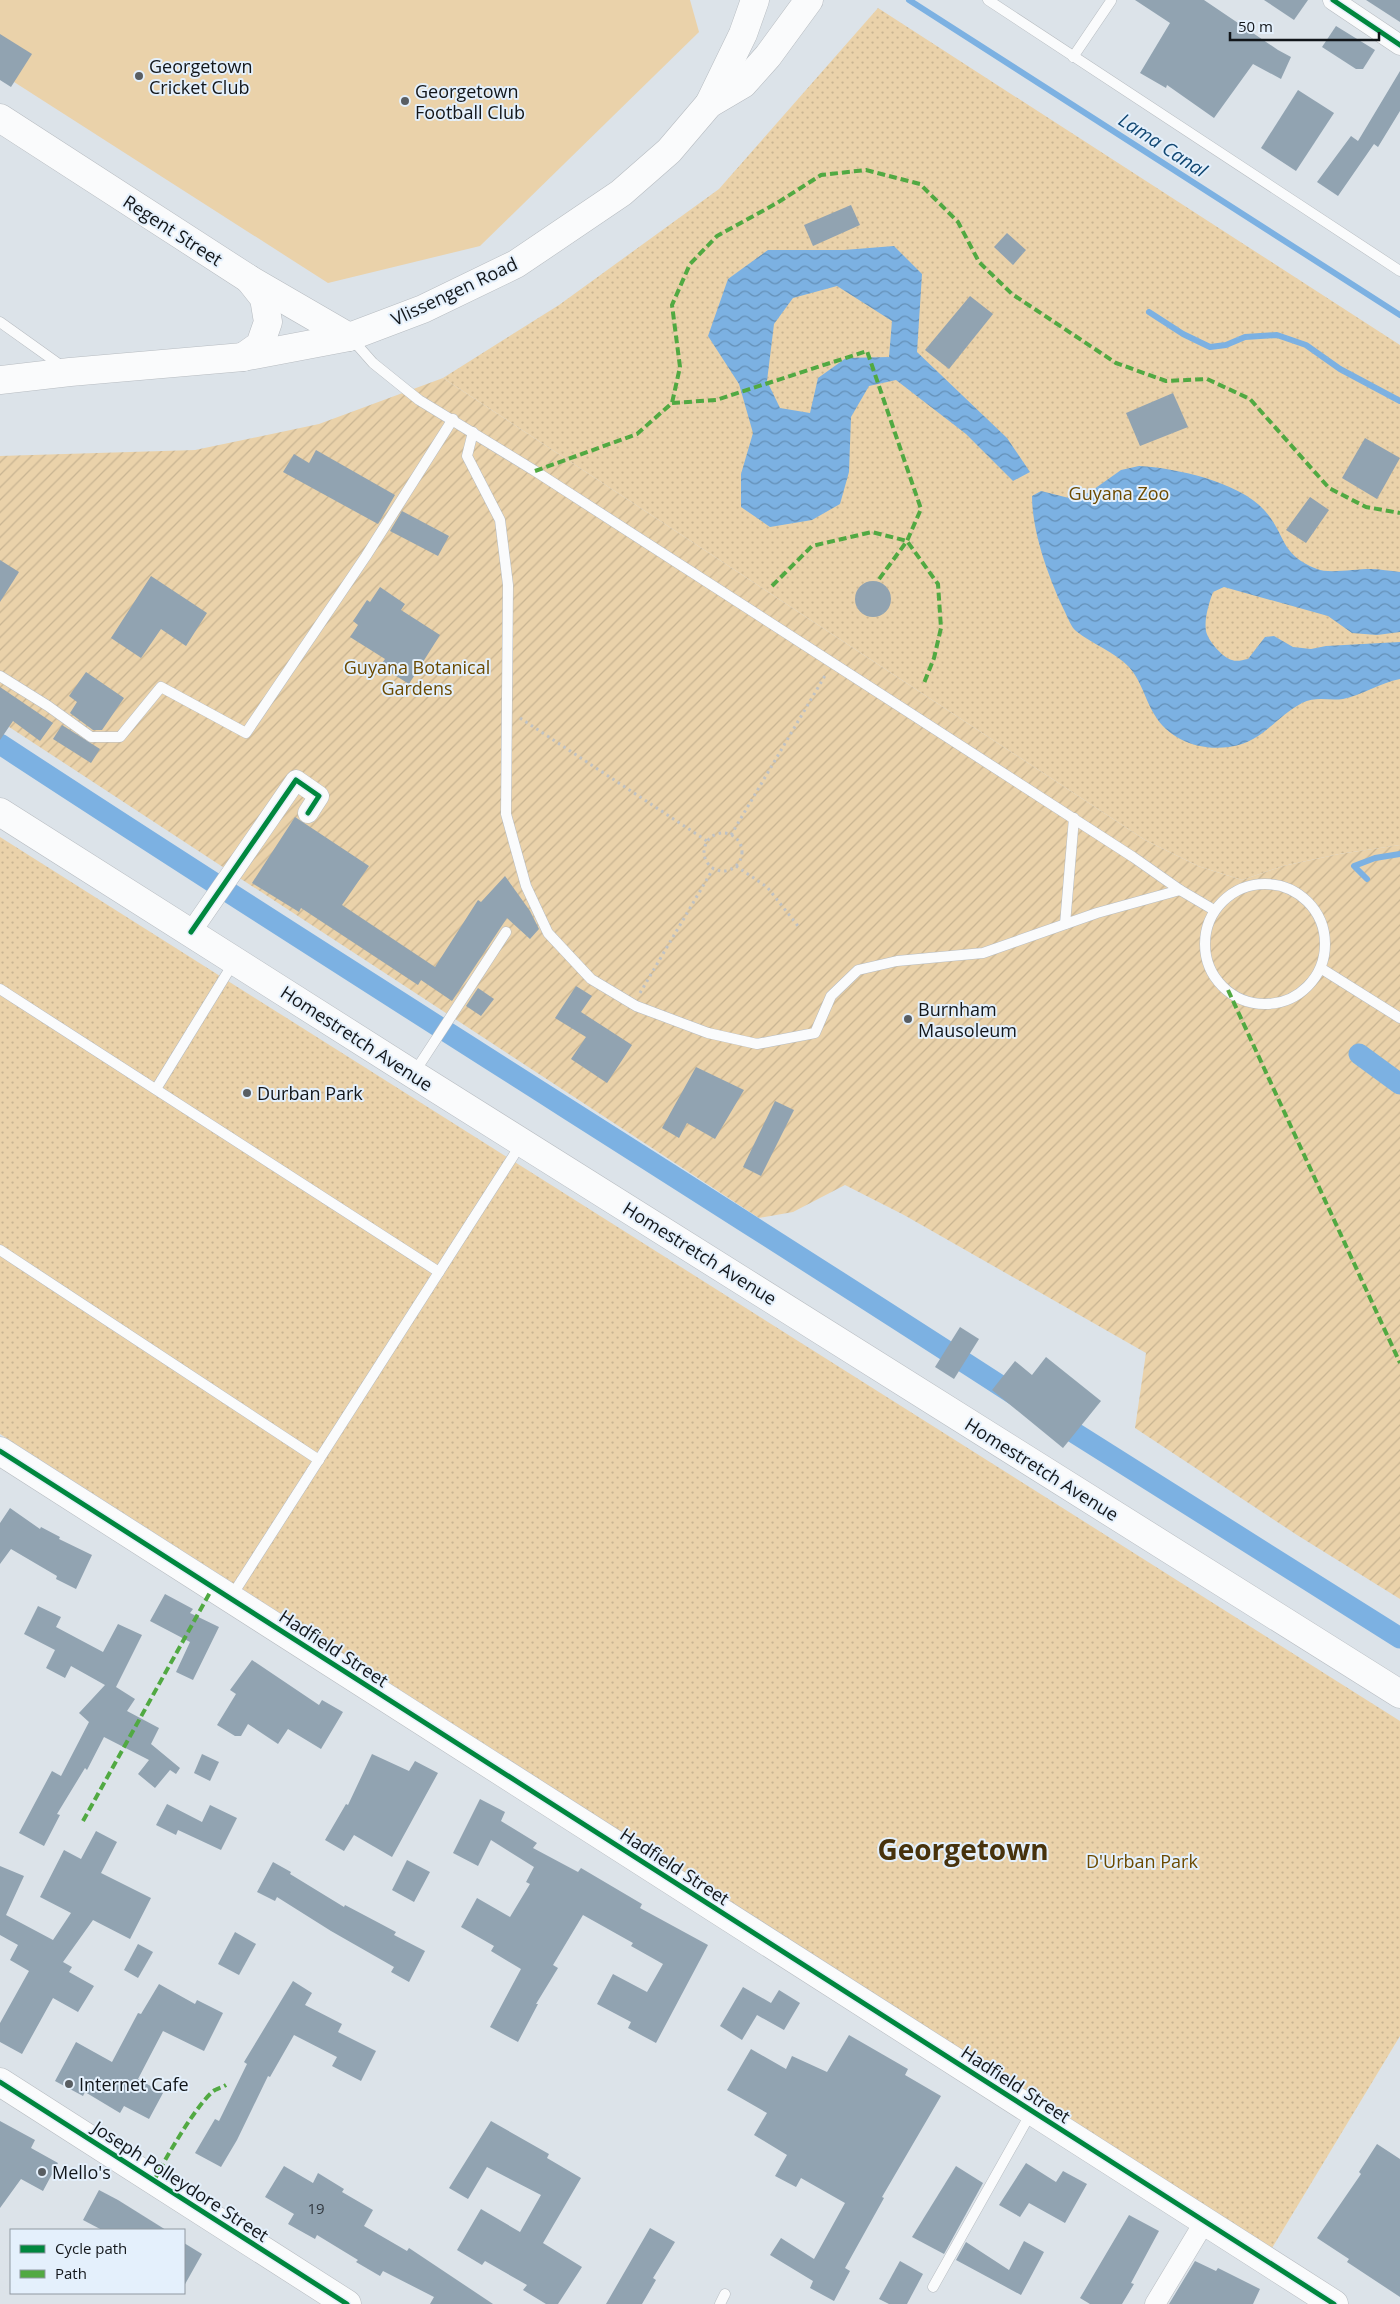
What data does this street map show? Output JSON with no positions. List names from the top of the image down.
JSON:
{
  "streets": {
    "main road": [
      "Regent Street",
      "Vlissengen Road",
      "Homestretch Avenue",
      "Hadfield Street",
      "Joseph Polleydore Street"
    ]
  },
  "crossings": [
    ["Regent Street", "Vlissengen Road"]
  ],
  "districts": ["Georgetown"],
  "water": ["Lama Canal"],
  "parks": ["Guyana Zoo", "Guyana Botanical Gardens", "D'Urban Park"],
  "places": [
    "Georgetown Cricket Club",
    "Georgetown Football Club",
    "Burnham Mausoleum",
    "Durban Park",
    "Internet Cafe",
    "Mello's"
  ],
  "house_numbers": ["19"],
  "legend": ["Cycle path", "Path"],
  "scale_bar": "50 m"
}
